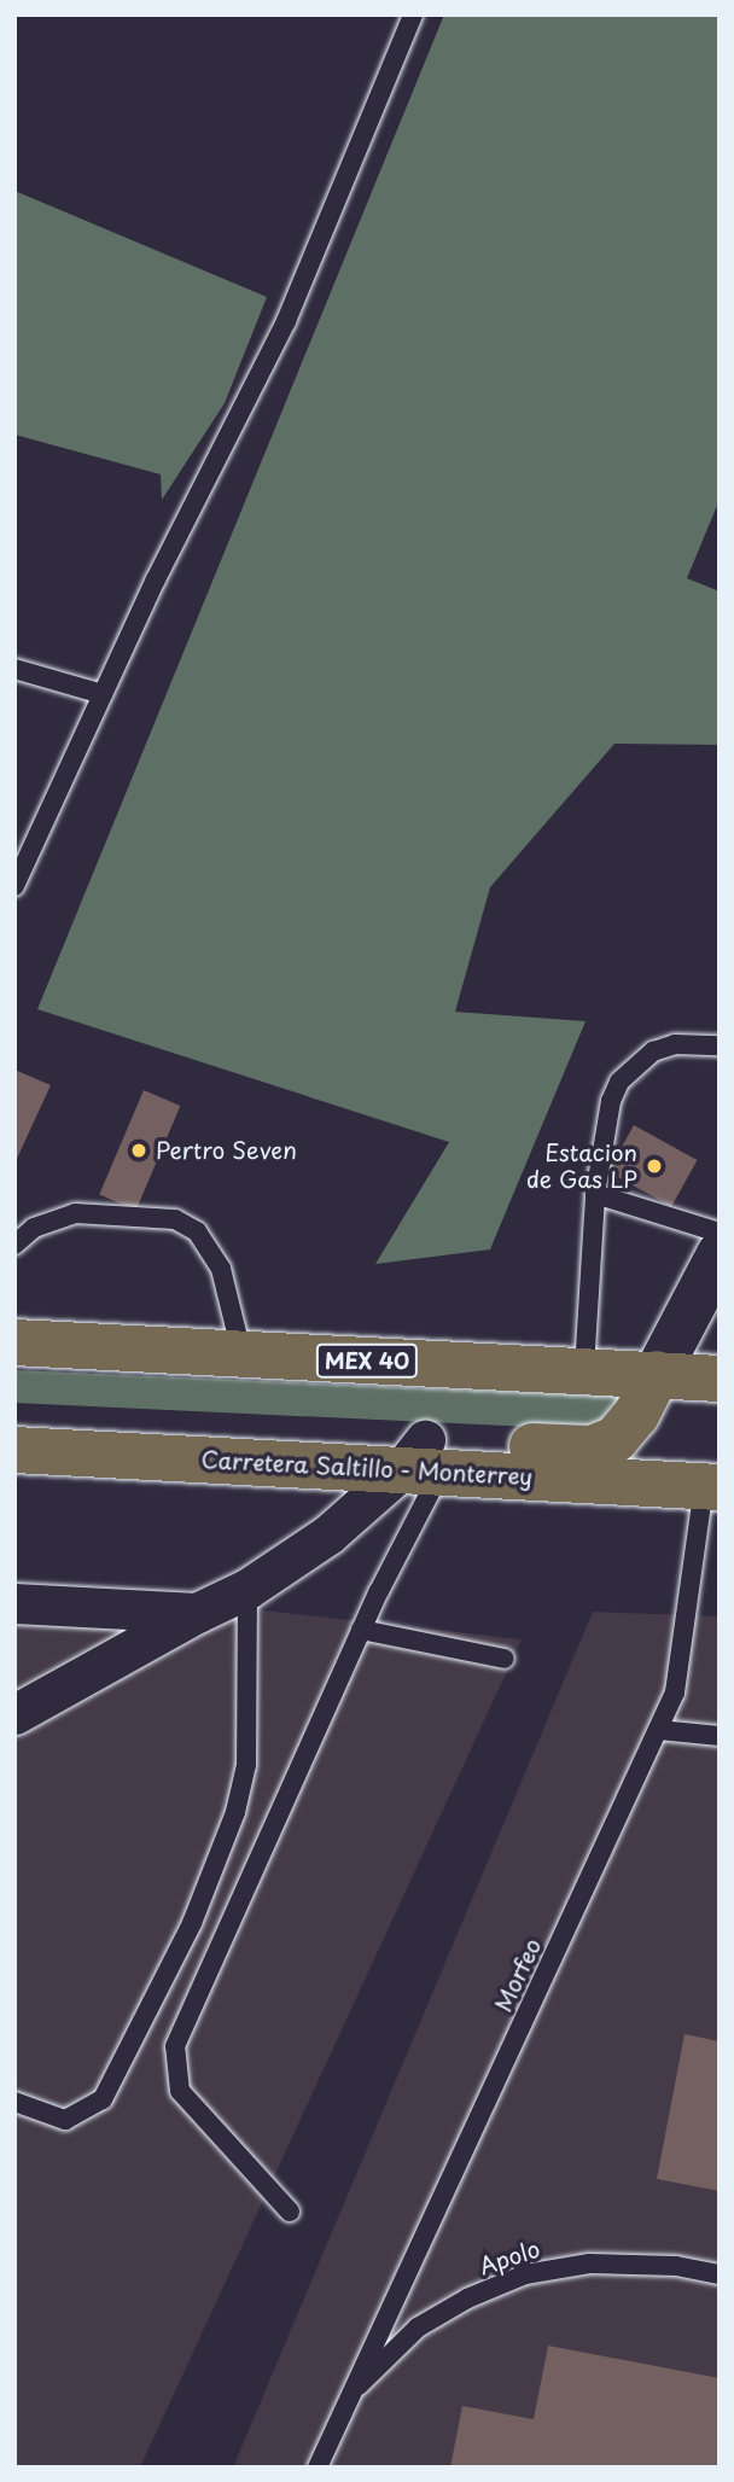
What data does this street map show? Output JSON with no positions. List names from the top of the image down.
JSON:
{
  "streets": {
    "main road": ["MEX 40", "Carretera Saltillo - Monterrey"],
    "lane": ["Morfeo", "Apolo"]
  },
  "crossings": [
    ["Carretera Saltillo - Monterrey", "Morfeo"],
    ["Morfeo", "Apolo"]
  ],
  "places": ["Pertro Seven", "Estacion de Gas LP"]
}
